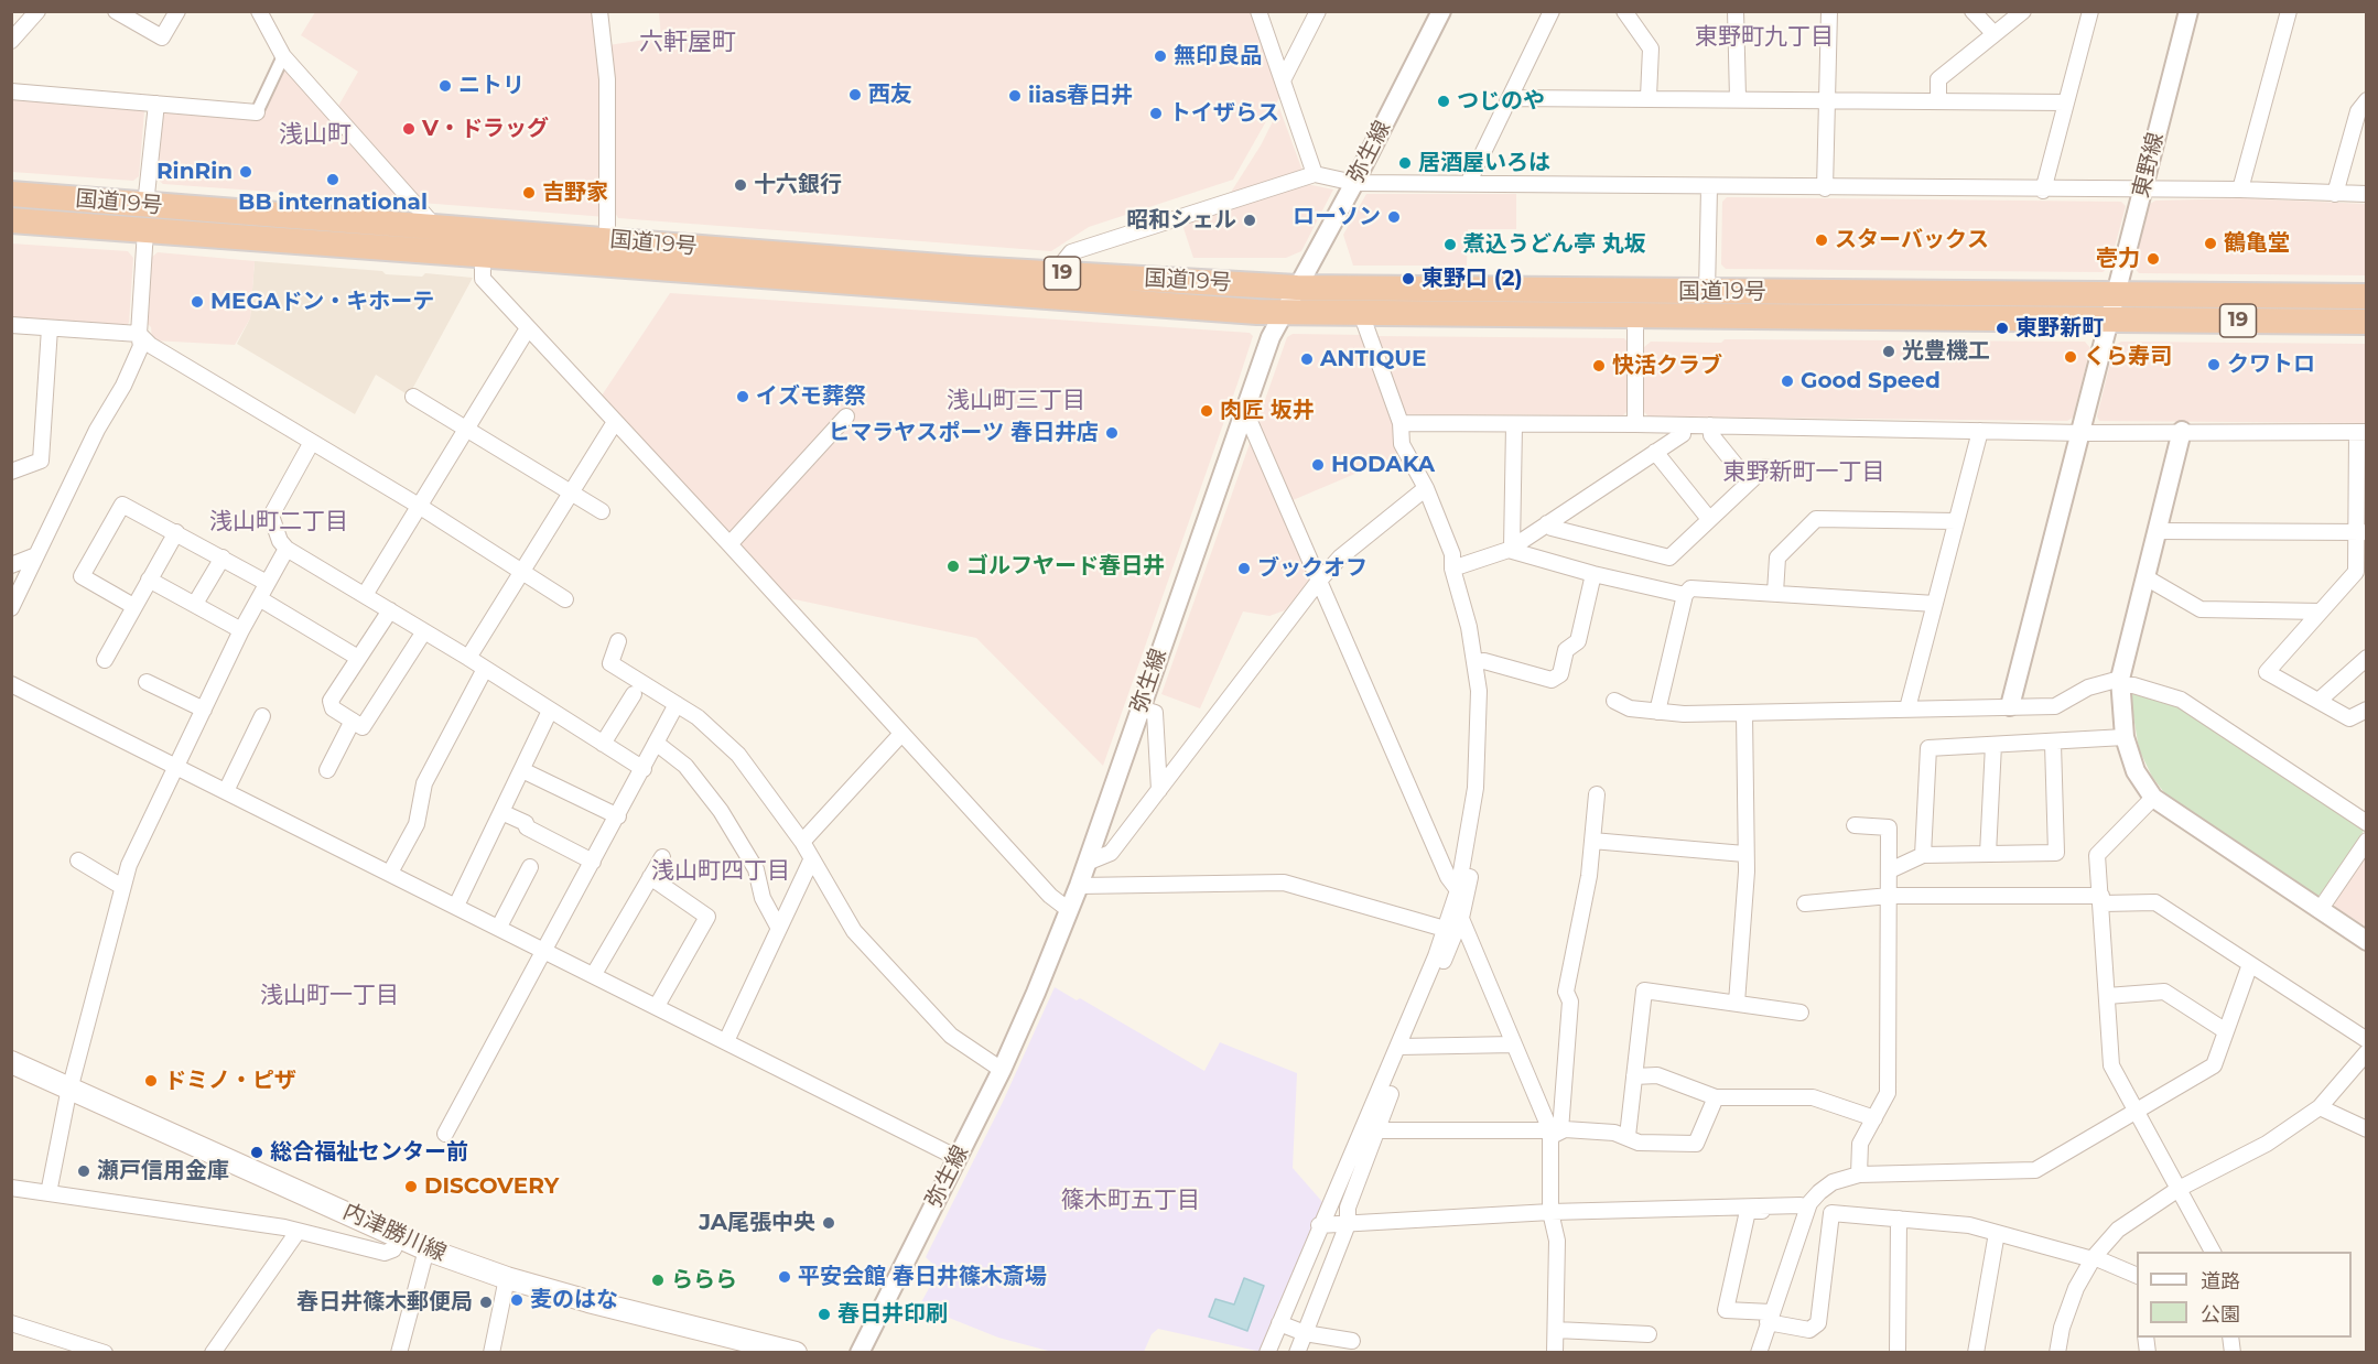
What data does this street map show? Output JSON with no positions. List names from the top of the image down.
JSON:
{
  "streets": {
    "highway": ["国道19号", "19"],
    "main road": ["内津勝川線"],
    "street": ["弥生線", "東野線"]
  },
  "crossings": [
    ["弥生線", "国道19号"],
    ["東野線", "国道19号"]
  ],
  "districts": [
    "東野町九丁目",
    "六軒屋町",
    "浅山町",
    "浅山町三丁目",
    "東野新町一丁目",
    "浅山町二丁目",
    "浅山町四丁目",
    "浅山町一丁目",
    "篠木町五丁目"
  ],
  "places": [
    "無印良品",
    "ニトリ",
    "西友",
    "iias春日井",
    "つじのや",
    "トイザらス",
    "V・ドラッグ",
    "居酒屋いろは",
    "RinRin",
    "BB international",
    "十六銀行",
    "吉野家",
    "ローソン",
    "昭和シェル",
    "スターバックス",
    "鶴亀堂",
    "煮込うどん亭 丸坂",
    "壱力",
    "東野口 (2)",
    "MEGAドン・キホーテ",
    "東野新町",
    "光豊機工",
    "くら寿司",
    "ANTIQUE",
    "クワトロ",
    "快活クラブ",
    "Good Speed",
    "イズモ葬祭",
    "肉匠 坂井",
    "ヒマラヤスポーツ 春日井店",
    "HODAKA",
    "ゴルフヤード春日井",
    "ブックオフ",
    "ドミノ・ピザ",
    "総合福祉センター前",
    "瀬戸信用金庫",
    "DISCOVERY",
    "JA尾張中央",
    "平安会館 春日井篠木斎場",
    "ららら",
    "麦のはな",
    "春日井篠木郵便局",
    "春日井印刷"
  ],
  "legend": ["道路", "公園"]
}
